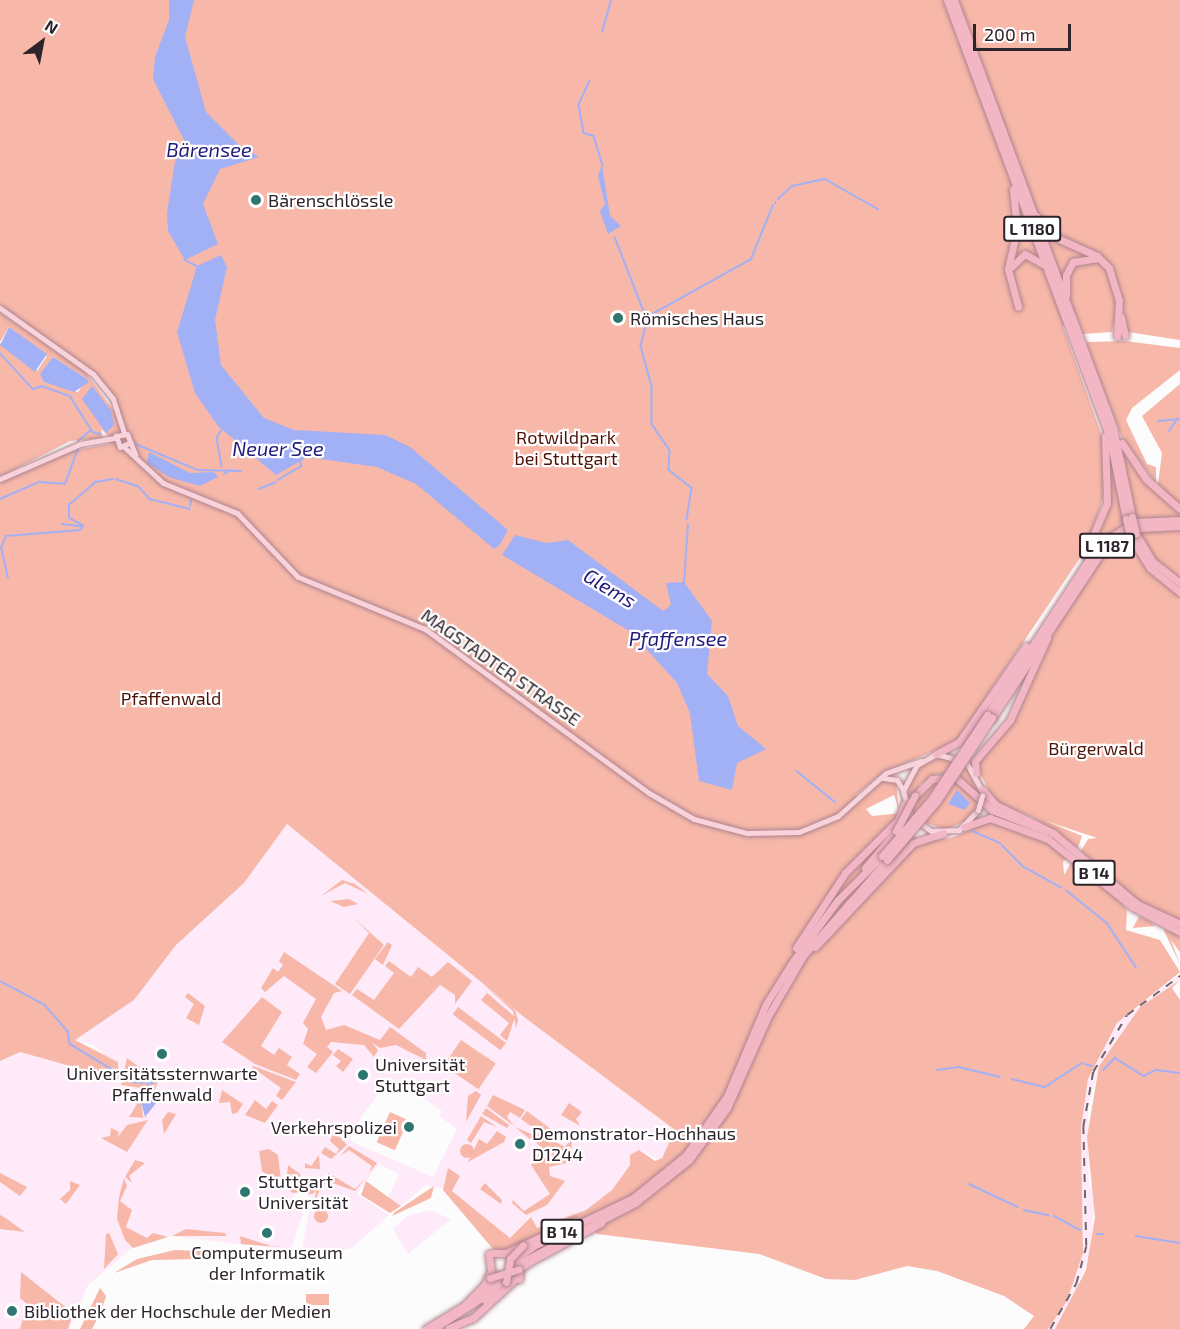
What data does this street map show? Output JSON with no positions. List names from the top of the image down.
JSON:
{
  "streets": {
    "highway": ["L 1180", "L 1187", "B 14"],
    "main road": ["MAGSTADTER STRASSE"]
  },
  "crossings": [
    ["L 1180", "L 1187"],
    ["L 1187", "MAGSTADTER STRASSE"],
    ["L 1187", "B 14"],
    ["MAGSTADTER STRASSE", "B 14"]
  ],
  "water": [
    "Bärensee",
    "Neuer See",
    "Glems",
    "Pfaffensee"
  ],
  "parks": ["Rotwildpark bei Stuttgart", "Pfaffenwald", "Bürgerwald"],
  "places": [
    "Bärenschlössle",
    "Römisches Haus",
    "Universitätssternwarte Pfaffenwald",
    "Universität Stuttgart",
    "Verkehrspolizei",
    "Demonstrator-Hochhaus D1244",
    "Stuttgart Universität",
    "Computermuseum der Informatik",
    "Bibliothek der Hochschule der Medien"
  ],
  "scale_bar": "200 m",
  "north": "top right"
}
